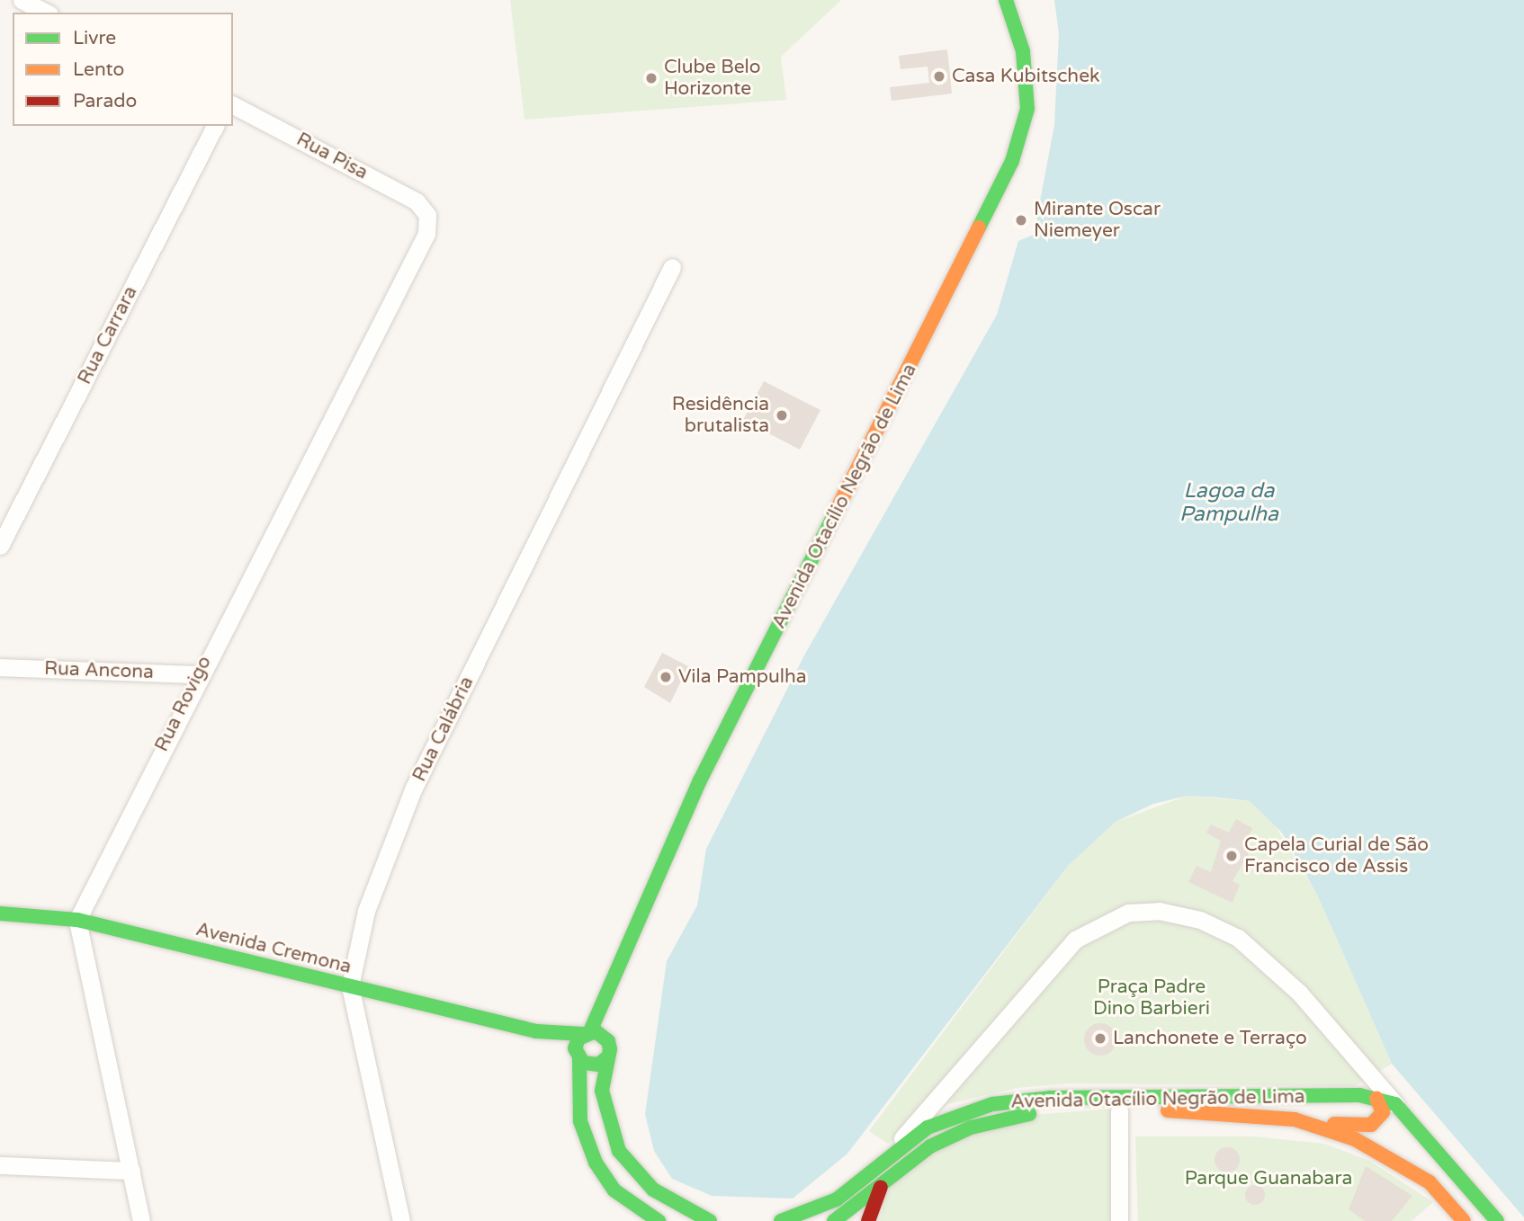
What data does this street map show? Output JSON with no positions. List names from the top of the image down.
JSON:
{
  "streets": {
    "street": [
      "Rua Pisa",
      "Rua Carrara",
      "Avenida Otacílio Negrão de Lima",
      "Rua Ancona",
      "Rua Rovigo",
      "Rua Calábria",
      "Avenida Cremona"
    ]
  },
  "crossings": [
    ["Rua Pisa", "Rua Rovigo"],
    ["Avenida Otacílio Negrão de Lima", "Avenida Cremona"],
    ["Rua Ancona", "Rua Rovigo"],
    ["Rua Rovigo", "Avenida Cremona"],
    ["Rua Calábria", "Avenida Cremona"]
  ],
  "water": ["Lagoa da Pampulha"],
  "parks": ["Praça Padre Dino Barbieri", "Parque Guanabara"],
  "places": [
    "Casa Kubitschek",
    "Clube Belo Horizonte",
    "Mirante Oscar Niemeyer",
    "Residência brutalista",
    "Vila Pampulha",
    "Capela Curial de São Francisco de Assis",
    "Lanchonete e Terraço"
  ],
  "legend": ["Livre", "Lento", "Parado"]
}
